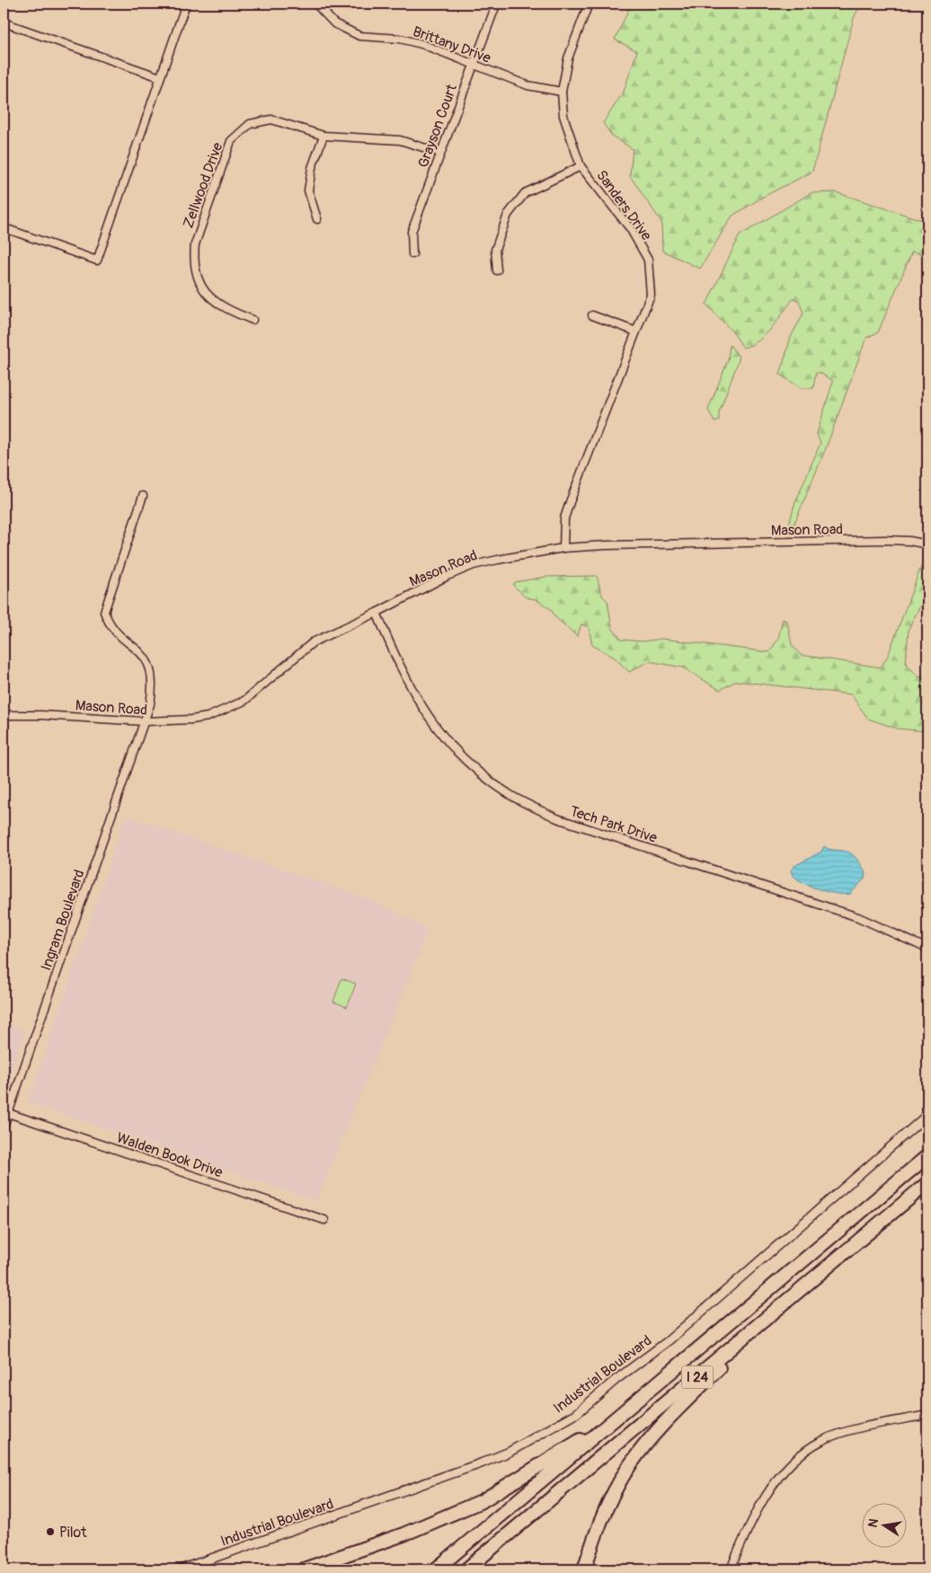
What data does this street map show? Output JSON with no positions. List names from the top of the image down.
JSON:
{
  "streets": {
    "highway": ["I 24"],
    "street": [
      "Brittany Drive",
      "Grayson Court",
      "Zellwood Drive",
      "Sanders Drive",
      "Mason Road",
      "Tech Park Drive",
      "Ingram Boulevard",
      "Walden Book Drive",
      "Industrial Boulevard"
    ]
  },
  "crossings": [
    ["Brittany Drive", "Grayson Court"],
    ["Brittany Drive", "Sanders Drive"],
    ["Grayson Court", "Zellwood Drive"],
    ["Sanders Drive", "Mason Road"],
    ["Mason Road", "Tech Park Drive"],
    ["Mason Road", "Ingram Boulevard"],
    ["Ingram Boulevard", "Walden Book Drive"]
  ],
  "places": ["Pilot"],
  "north": "left"
}
